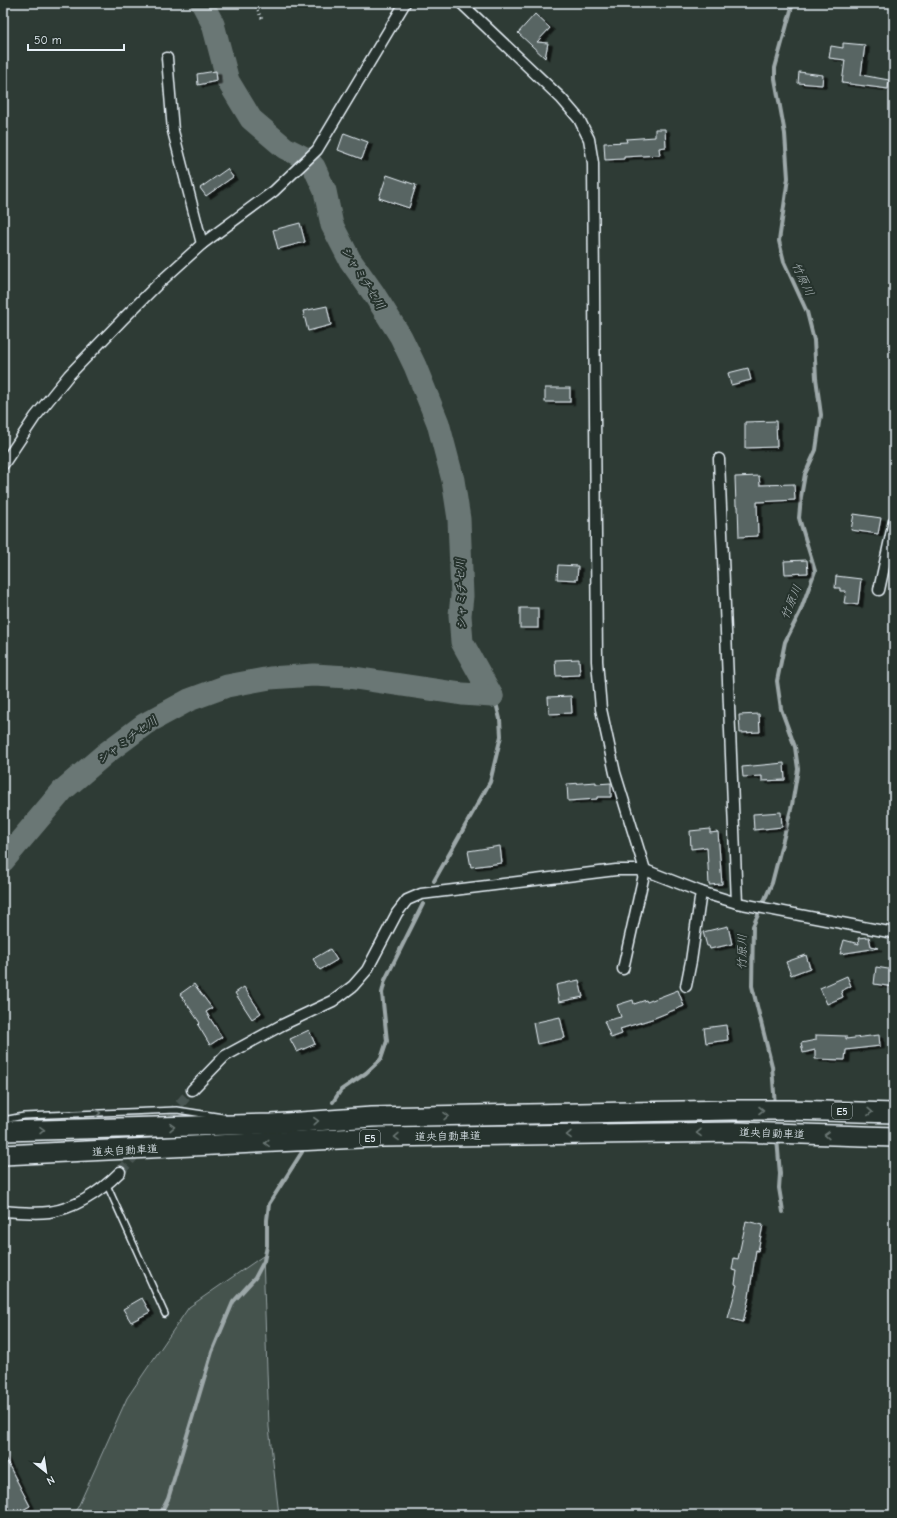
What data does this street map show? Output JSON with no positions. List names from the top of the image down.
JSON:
{
  "streets": {
    "highway": ["E5", "道央自動車道"]
  },
  "water": ["シャミチセ川", "竹原川"],
  "scale_bar": "50 m",
  "north": "bottom right"
}
